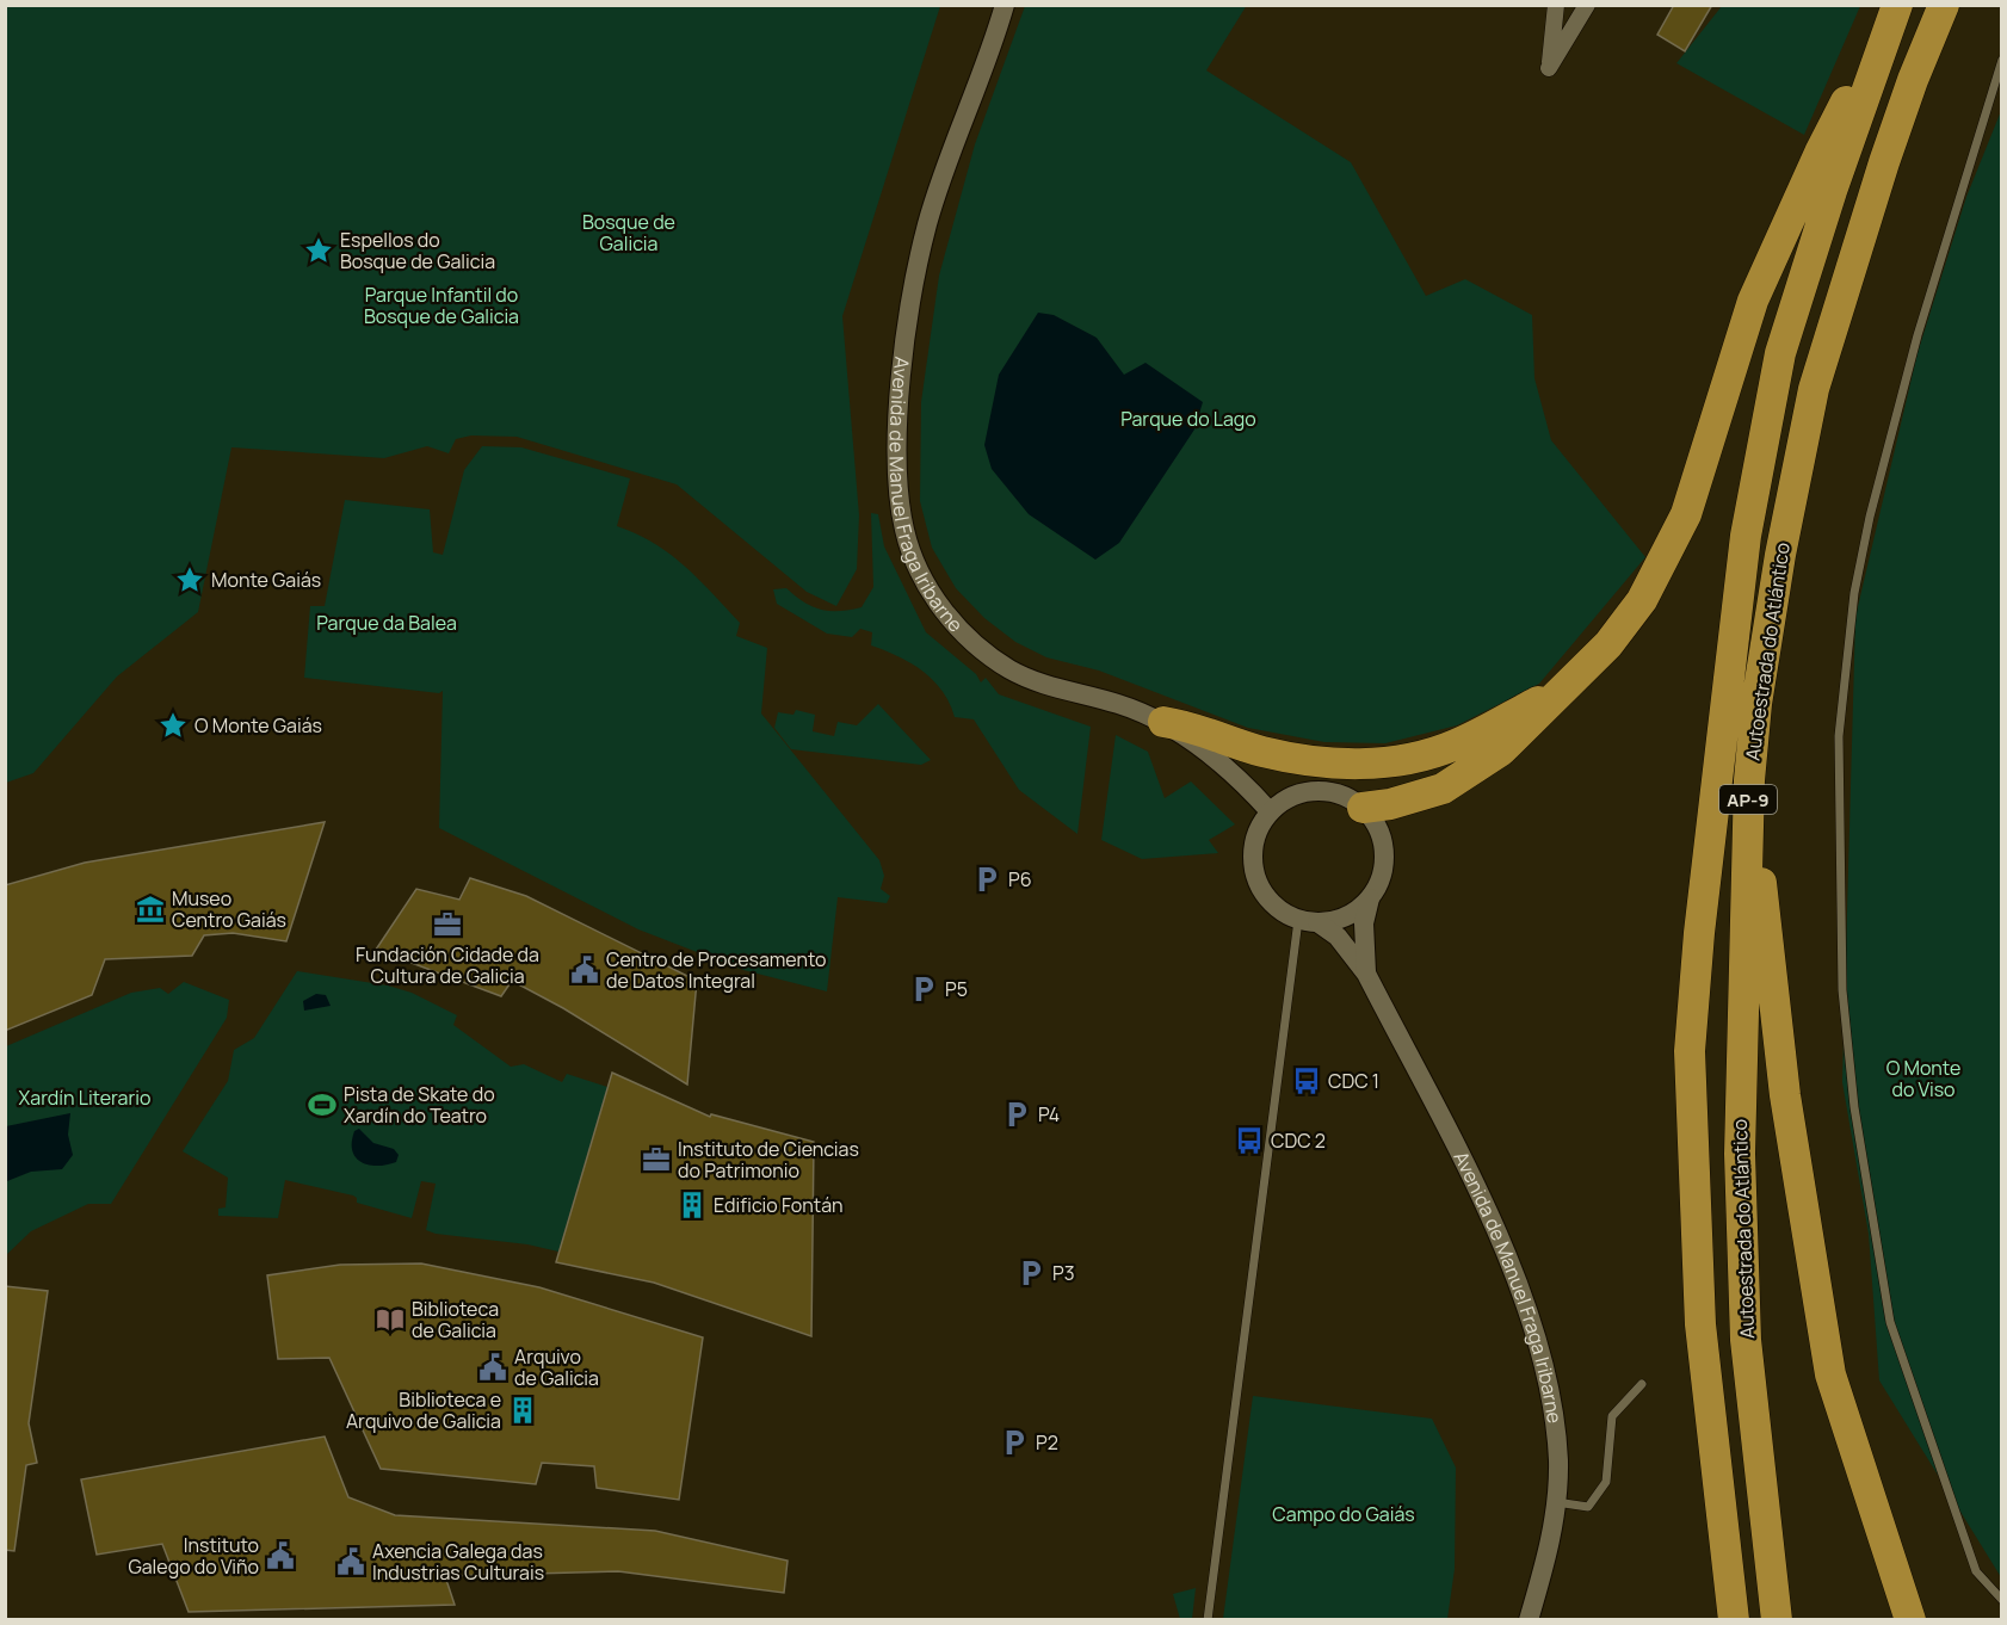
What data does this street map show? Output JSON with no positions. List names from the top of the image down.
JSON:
{
  "streets": {
    "highway": ["Autoestrada do Atlántico", "AP-9"],
    "street": ["Avenida de Manuel Fraga Iribarne"]
  },
  "parks": [
    "Bosque de Galicia",
    "Parque Infantil do Bosque de Galicia",
    "Parque do Lago",
    "Parque da Balea",
    "O Monte do Viso",
    "Xardín Literario",
    "Campo do Gaiás"
  ],
  "places": {
    "place": ["Espellos do Bosque de Galicia", "Monte Gaiás", "O Monte Gaiás"],
    "parking": [
      "P6",
      "P5",
      "P4",
      "P3",
      "P2"
    ],
    "museum": ["Museo Centro Gaiás"],
    "office": ["Fundación Cidade da Cultura de Galicia", "Instituto de Ciencias do Patrimonio"],
    "public building": [
      "Centro de Procesamento de Datos Integral",
      "Arquivo de Galicia",
      "Instituto Galego do Viño",
      "Axencia Galega das Industrias Culturais"
    ],
    "bus stop": ["CDC 1", "CDC 2"],
    "sports": ["Pista de Skate do Xardín do Teatro"],
    "building": ["Edificio Fontán", "Biblioteca e Arquivo de Galicia"],
    "library": ["Biblioteca de Galicia"]
  }
}
